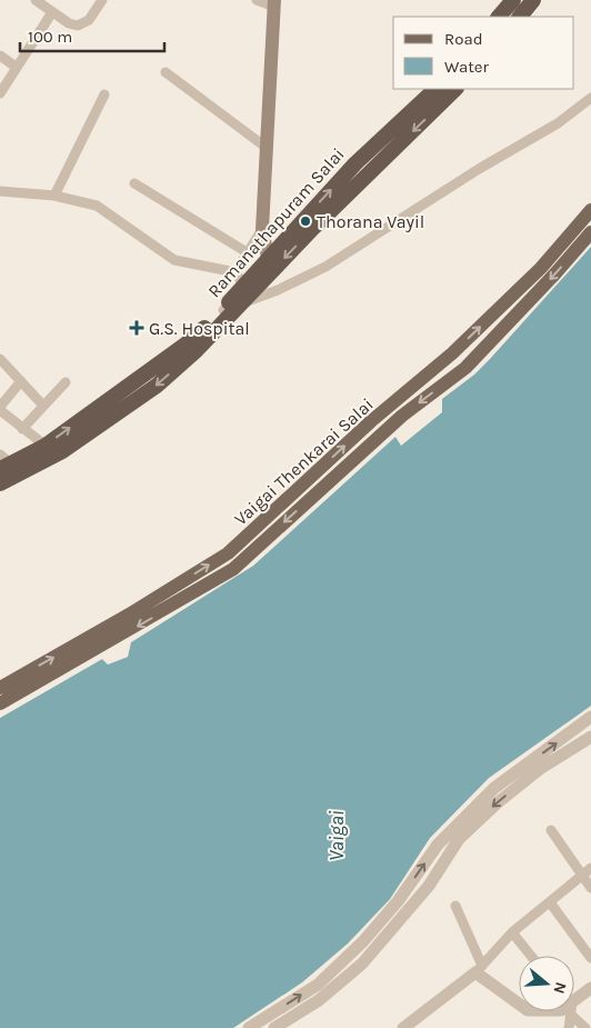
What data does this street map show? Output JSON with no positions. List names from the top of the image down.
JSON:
{
  "streets": {
    "highway": ["Ramanathapuram Salai"],
    "main road": ["Vaigai Thenkarai Salai"]
  },
  "water": ["Vaigai"],
  "places": {
    "other": ["Thorana Vayil"],
    "health": ["G.S. Hospital"]
  },
  "legend": ["Road", "Water"],
  "scale_bar": "100 m",
  "north": "right"
}
